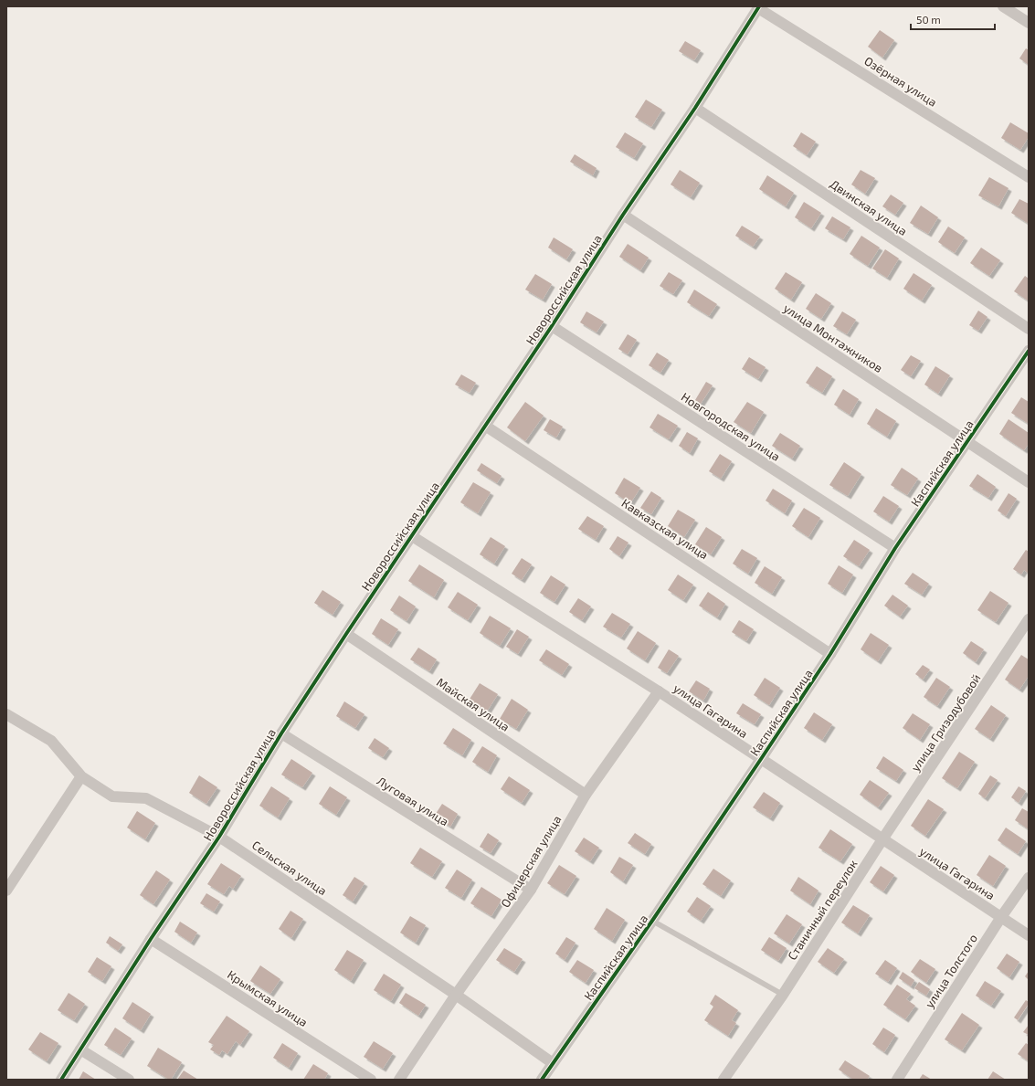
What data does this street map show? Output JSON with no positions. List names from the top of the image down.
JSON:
{
  "streets": {
    "street": [
      "Озёрная улица",
      "Двинская улица",
      "Новороссийская улица",
      "улица Монтажников",
      "Новгородская улица",
      "Каспийская улица",
      "Кавказская улица",
      "Майская улица",
      "улица Гагарина",
      "улица Гризодубовой",
      "Луговая улица",
      "Офицерская улица",
      "Сельская улица",
      "Станичный переулок",
      "улица Толстого",
      "Крымская улица"
    ]
  },
  "crossings": [
    ["Озёрная улица", "Новороссийская улица"],
    ["Двинская улица", "Новороссийская улица"],
    ["Новороссийская улица", "улица Монтажников"],
    ["Новороссийская улица", "Новгородская улица"],
    ["Новороссийская улица", "Кавказская улица"],
    ["Новороссийская улица", "Майская улица"],
    ["Новороссийская улица", "улица Гагарина"],
    ["Новороссийская улица", "Луговая улица"],
    ["Новороссийская улица", "Сельская улица"],
    ["Новороссийская улица", "Крымская улица"],
    ["улица Монтажников", "Каспийская улица"],
    ["Новгородская улица", "Каспийская улица"],
    ["Каспийская улица", "Кавказская улица"],
    ["Каспийская улица", "улица Гагарина"],
    ["Каспийская улица", "Сельская улица"],
    ["Майская улица", "Офицерская улица"],
    ["улица Гагарина", "улица Гризодубовой"],
    ["улица Гагарина", "Офицерская улица"],
    ["улица Гагарина", "Станичный переулок"],
    ["улица Гагарина", "улица Толстого"],
    ["улица Гризодубовой", "Станичный переулок"],
    ["Луговая улица", "Офицерская улица"],
    ["Офицерская улица", "Сельская улица"]
  ],
  "scale_bar": "50 m"
}
